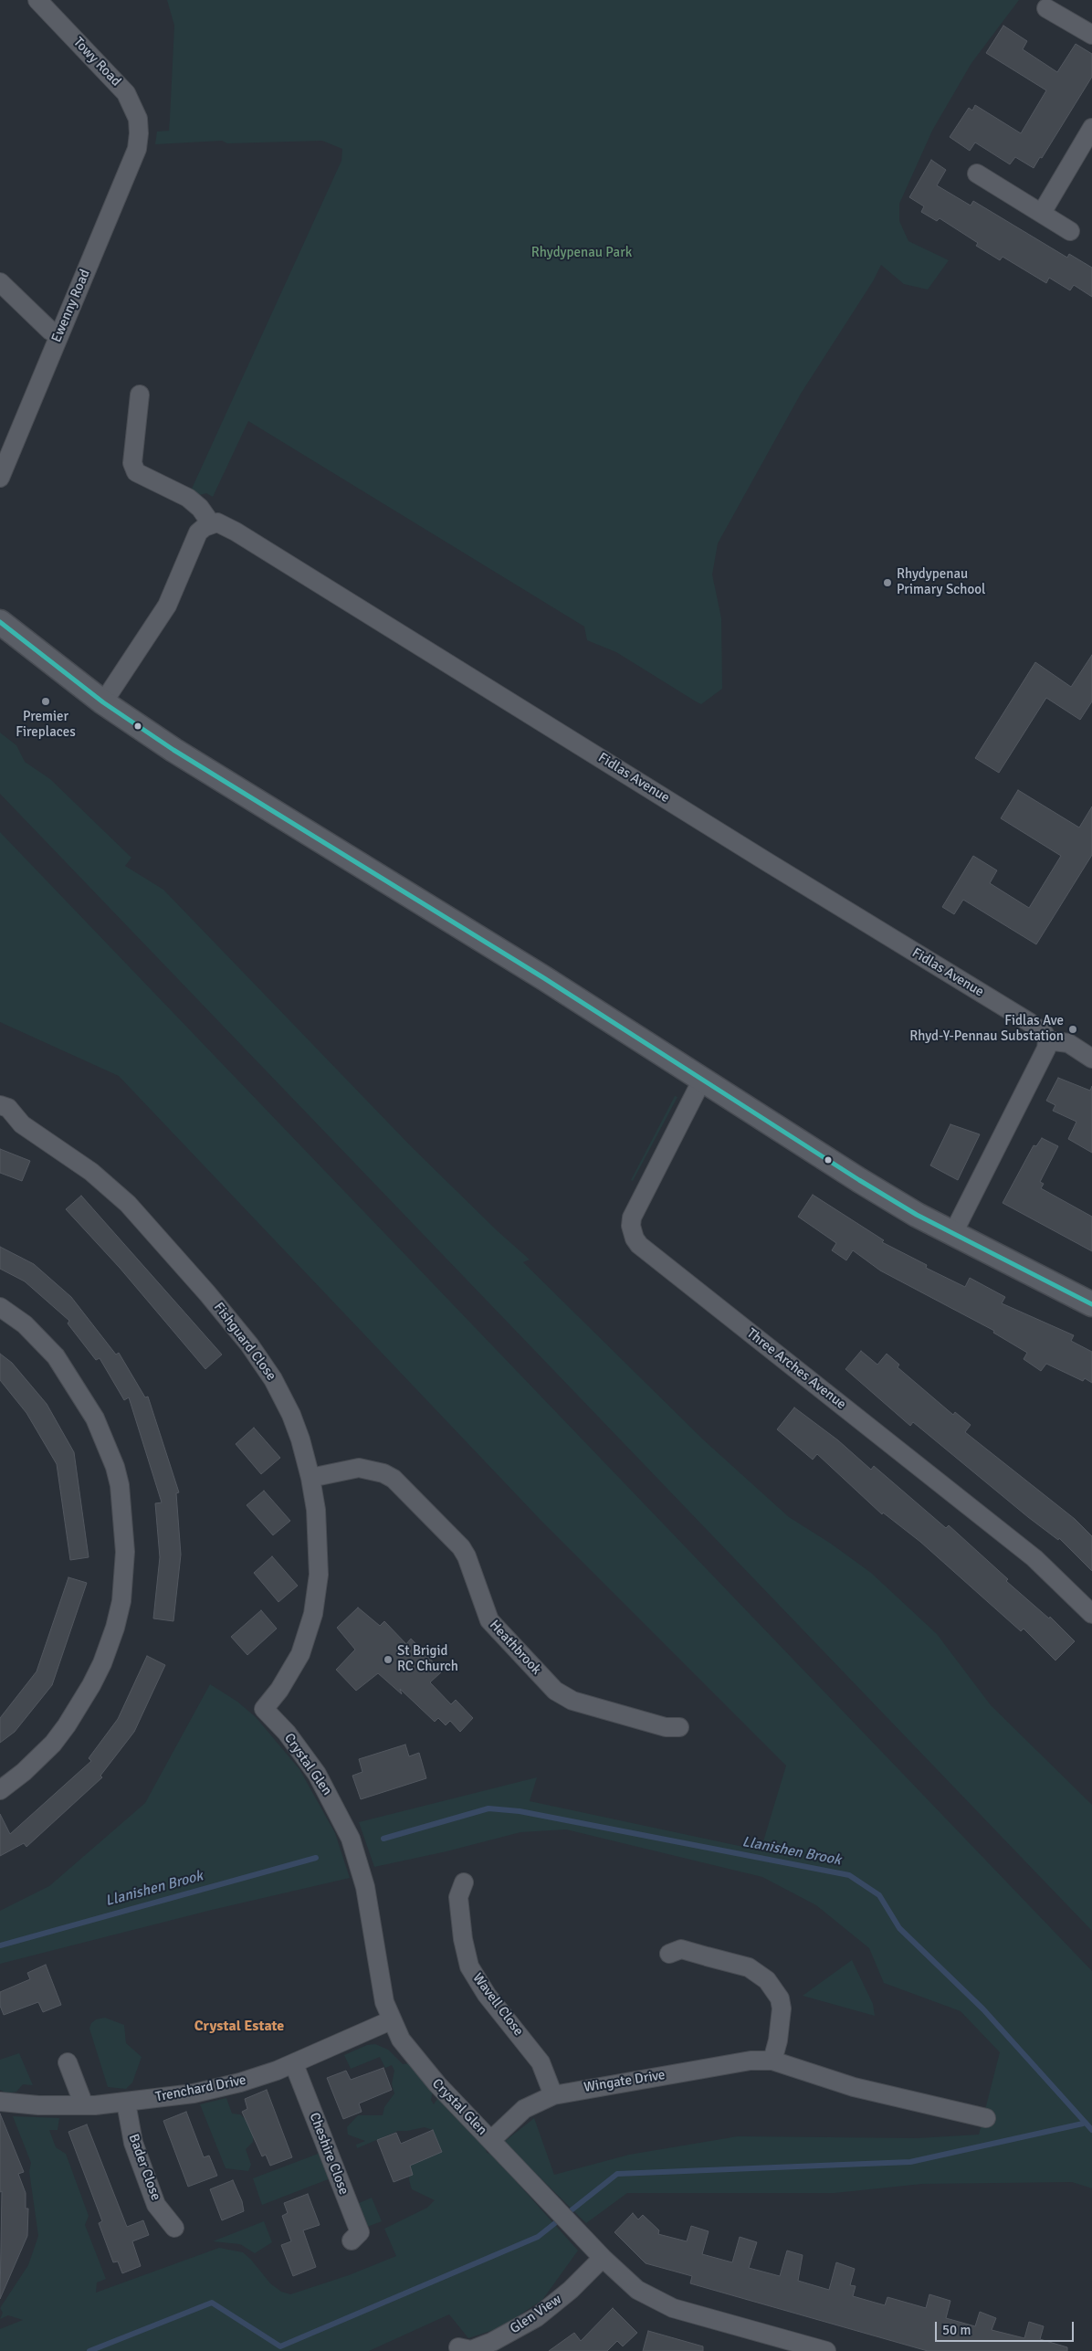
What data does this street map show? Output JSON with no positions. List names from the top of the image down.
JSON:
{
  "streets": {
    "street": [
      "Towy Road",
      "Ewenny Road",
      "Fidlas Avenue",
      "Fishguard Close",
      "Three Arches Avenue",
      "Heathbrook",
      "Crystal Glen",
      "Wavell Close",
      "Wingate Drive",
      "Trenchard Drive",
      "Cheshire Close",
      "Bader Close",
      "Glen View"
    ]
  },
  "crossings": [
    ["Towy Road", "Ewenny Road"],
    ["Fishguard Close", "Heathbrook"],
    ["Fishguard Close", "Crystal Glen"],
    ["Crystal Glen", "Wingate Drive"],
    ["Crystal Glen", "Trenchard Drive"],
    ["Crystal Glen", "Glen View"],
    ["Wavell Close", "Wingate Drive"],
    ["Trenchard Drive", "Cheshire Close"],
    ["Trenchard Drive", "Bader Close"]
  ],
  "districts": ["Crystal Estate"],
  "water": ["Llanishen Brook"],
  "parks": ["Rhydypenau Park"],
  "places": [
    "Rhydypenau Primary School",
    "Premier Fireplaces",
    "Fidlas Ave Rhyd-Y-Pennau Substation",
    "St Brigid RC Church"
  ],
  "scale_bar": "50 m"
}
